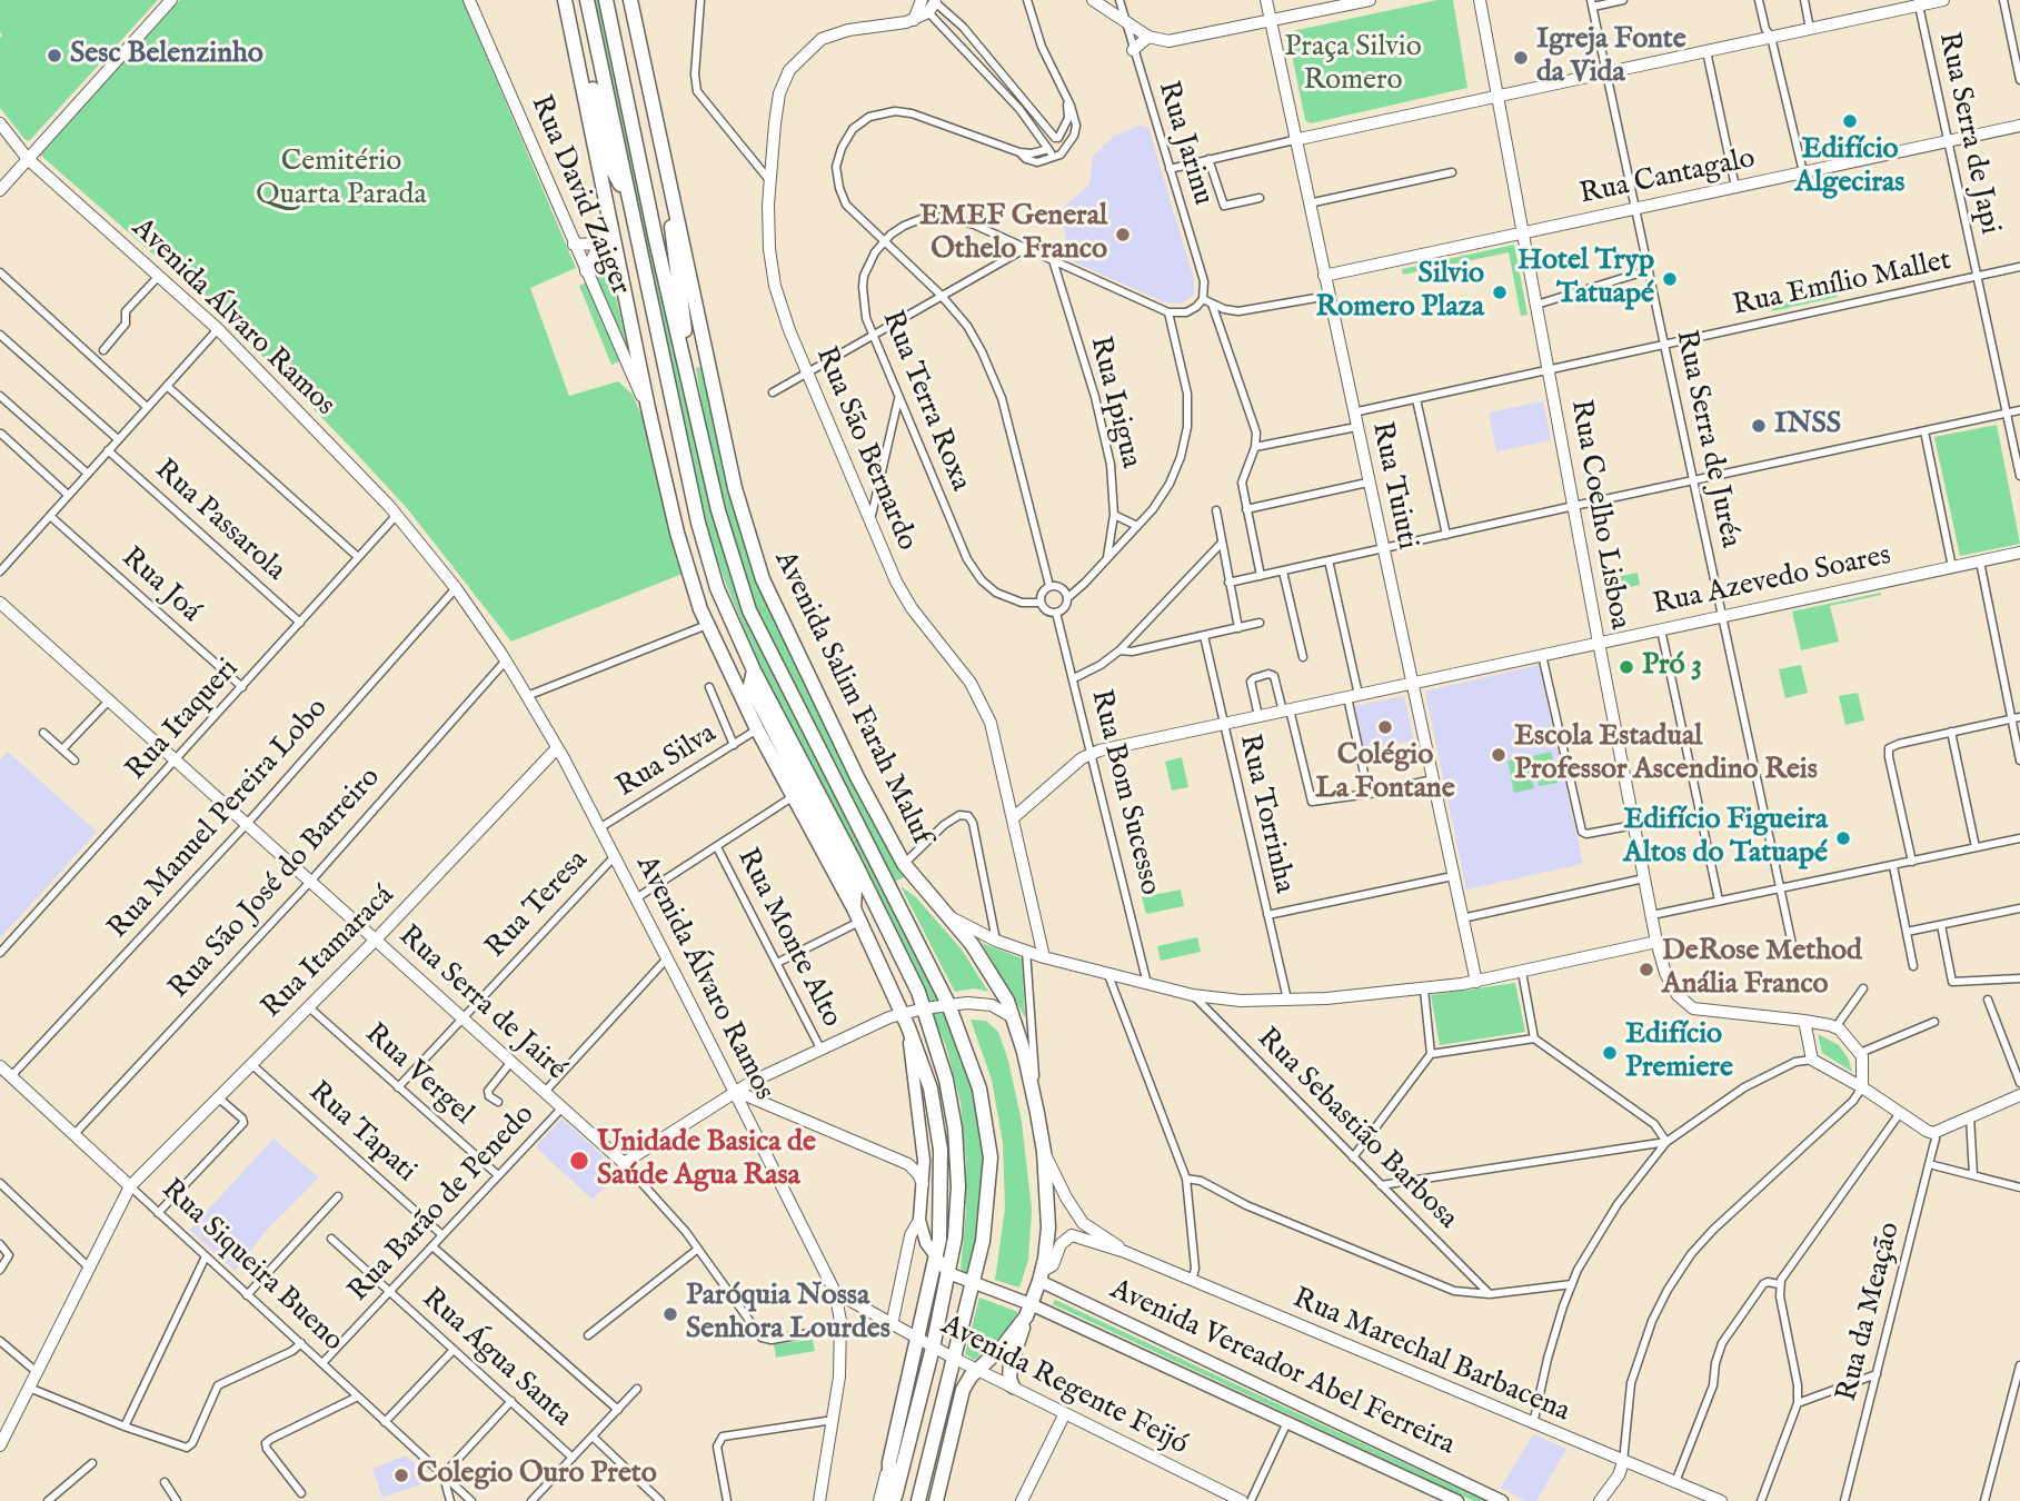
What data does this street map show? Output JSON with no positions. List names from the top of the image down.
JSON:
{
  "streets": {
    "highway": ["Avenida Salim Farah Maluf"],
    "main road": ["Avenida Vereador Abel Ferreira"],
    "street": [
      "Rua Serra de Japi",
      "Rua Jarinu",
      "Rua Cantagalo",
      "Rua David Zaiger",
      "Rua Emílio Mallet",
      "Avenida Álvaro Ramos",
      "Rua Terra Roxa",
      "Rua Ipigua",
      "Rua Serra de Juréa",
      "Rua São Bernardo",
      "Rua Tuiuti",
      "Rua Coelho Lisboa",
      "Rua Passarola",
      "Rua Azevedo Soares",
      "Rua Joá",
      "Rua Itaqueri",
      "Rua Silva",
      "Rua Bom Sucesso",
      "Rua Torrinha",
      "Rua Manuel Pereira Lobo",
      "Rua São José do Barreiro",
      "Rua Teresa",
      "Rua Monte Alto",
      "Rua Itamaracá",
      "Rua Serra de Jairé",
      "Rua Vergel",
      "Rua Sebastião Barbosa",
      "Rua Tapati",
      "Rua Barão de Penedo",
      "Rua Siqueira Bueno",
      "Rua da Meação",
      "Rua Marechal Barbacena",
      "Rua Água Santa",
      "Avenida Regente Feijó"
    ]
  },
  "crossings": [
    ["Rua Serra de Japi", "Rua Cantagalo"],
    ["Rua Serra de Japi", "Rua Emílio Mallet"],
    ["Rua Cantagalo", "Rua Serra de Juréa"],
    ["Rua Cantagalo", "Rua Tuiuti"],
    ["Rua Cantagalo", "Rua Coelho Lisboa"],
    ["Rua Emílio Mallet", "Rua Serra de Juréa"],
    ["Rua Emílio Mallet", "Rua Tuiuti"],
    ["Rua Emílio Mallet", "Rua Coelho Lisboa"],
    ["Avenida Álvaro Ramos", "Rua Itaqueri"],
    ["Avenida Álvaro Ramos", "Rua Silva"],
    ["Avenida Álvaro Ramos", "Rua Manuel Pereira Lobo"],
    ["Avenida Álvaro Ramos", "Rua São José do Barreiro"],
    ["Avenida Álvaro Ramos", "Rua Teresa"],
    ["Avenida Álvaro Ramos", "Rua Itamaracá"],
    ["Avenida Álvaro Ramos", "Avenida Regente Feijó"],
    ["Rua Terra Roxa", "Rua Bom Sucesso"],
    ["Rua Serra de Juréa", "Rua Azevedo Soares"],
    ["Rua São Bernardo", "Rua Azevedo Soares"],
    ["Rua Tuiuti", "Rua Azevedo Soares"],
    ["Rua Coelho Lisboa", "Rua Azevedo Soares"],
    ["Rua Passarola", "Rua Itaqueri"],
    ["Rua Azevedo Soares", "Rua Bom Sucesso"],
    ["Rua Azevedo Soares", "Rua Torrinha"],
    ["Rua Joá", "Rua Itaqueri"],
    ["Avenida Salim Farah Maluf", "Rua Marechal Barbacena"],
    ["Avenida Salim Farah Maluf", "Avenida Vereador Abel Ferreira"],
    ["Avenida Salim Farah Maluf", "Avenida Regente Feijó"],
    ["Rua Itaqueri", "Rua Serra de Jairé"],
    ["Rua Manuel Pereira Lobo", "Rua Serra de Jairé"],
    ["Rua Manuel Pereira Lobo", "Rua Siqueira Bueno"],
    ["Rua São José do Barreiro", "Rua Serra de Jairé"],
    ["Rua São José do Barreiro", "Rua Siqueira Bueno"],
    ["Rua Teresa", "Rua Serra de Jairé"],
    ["Rua Teresa", "Rua Vergel"],
    ["Rua Itamaracá", "Rua Serra de Jairé"],
    ["Rua Itamaracá", "Rua Vergel"],
    ["Rua Itamaracá", "Rua Tapati"],
    ["Rua Itamaracá", "Rua Siqueira Bueno"],
    ["Rua Serra de Jairé", "Rua Barão de Penedo"],
    ["Rua Vergel", "Rua Barão de Penedo"],
    ["Rua Tapati", "Rua Barão de Penedo"],
    ["Rua Barão de Penedo", "Rua Siqueira Bueno"],
    ["Rua Barão de Penedo", "Rua Água Santa"],
    ["Rua Marechal Barbacena", "Avenida Vereador Abel Ferreira"]
  ],
  "parks": ["Praça Silvio Romero", "Cemitério Quarta Parada"],
  "places": [
    "Sesc Belenzinho",
    "Igreja Fonte da Vida",
    "Edifício Algeciras",
    "EMEF General Othelo Franco",
    "Hotel Tryp Tatuapé",
    "Silvio Romero Plaza",
    "INSS",
    "Pró 3",
    "Colégio La Fontane",
    "Escola Estadual Professor Ascendino Reis",
    "Edifício Figueira Altos do Tatuapé",
    "DeRose Method Anália Franco",
    "Edifício Premiere",
    "Unidade Basica de Saúde Agua Rasa",
    "Paróquia Nossa Senhora Lourdes",
    "Colegio Ouro Preto"
  ]
}
